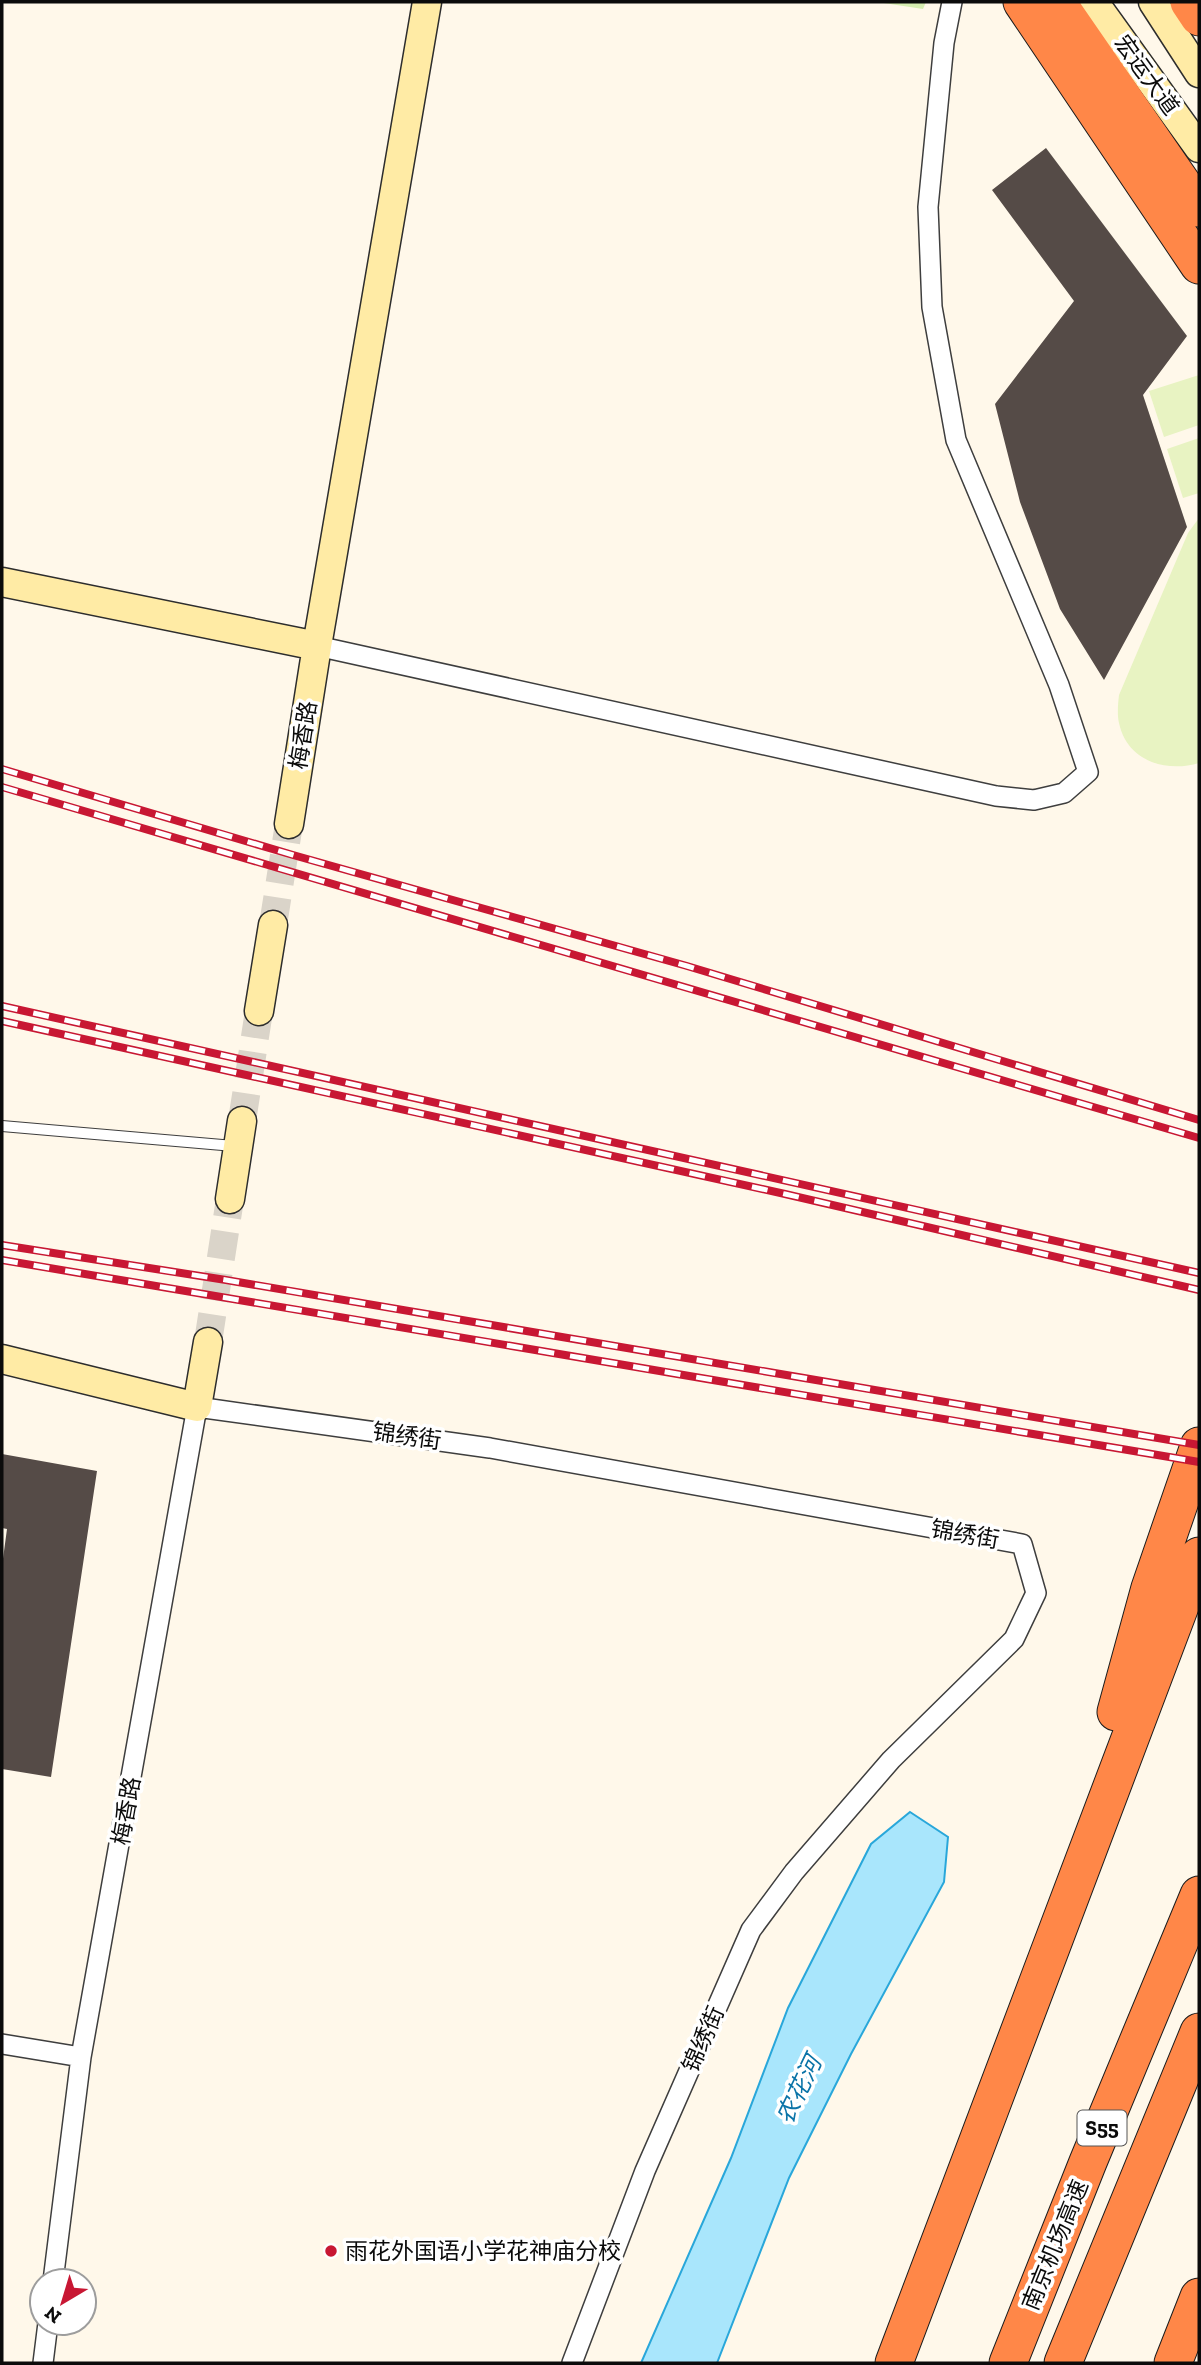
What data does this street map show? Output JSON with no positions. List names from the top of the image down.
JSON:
{
  "streets": {
    "highway": ["S55", "南京机场高速"],
    "street": ["宏运大道", "梅香路", "锦绣街"]
  },
  "crossings": [
    ["梅香路", "锦绣街"]
  ],
  "water": ["农花河"],
  "places": ["雨花外国语小学花神庙分校"],
  "north": "bottom left"
}
